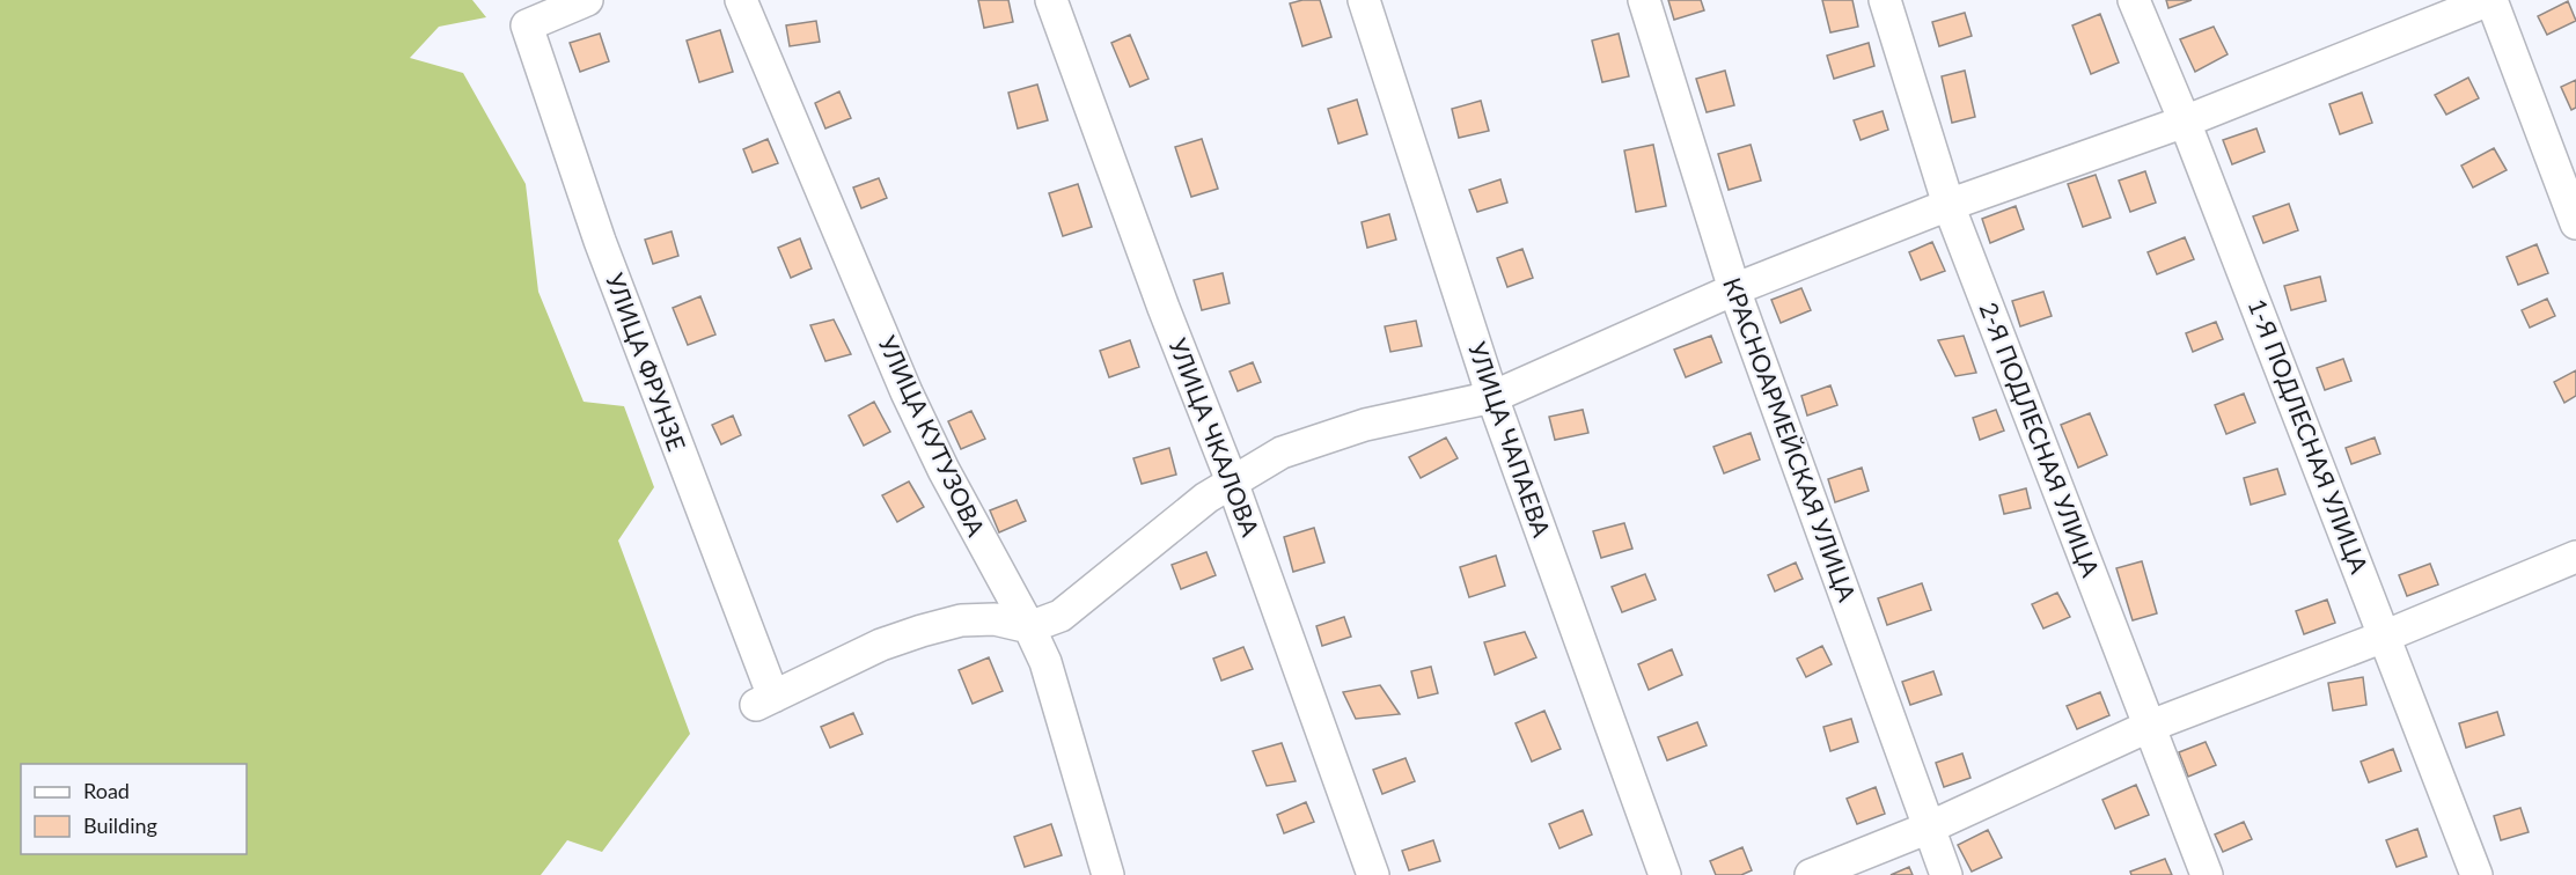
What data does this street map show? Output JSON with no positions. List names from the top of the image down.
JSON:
{
  "streets": {
    "street": [
      "УЛИЦА ФРУНЗЕ",
      "УЛИЦА КУТУЗОВА",
      "1-Я ПОДЛЕСНАЯ УЛИЦА",
      "УЛИЦА ЧКАЛОВА",
      "УЛИЦА ЧАПАЕВА",
      "КРАСНОАРМЕЙСКАЯ УЛИЦА",
      "2-Я ПОДЛЕСНАЯ УЛИЦА"
    ]
  },
  "crossings": [
    ["УЛИЦА ФРУНЗЕ", "УЛИЦА КУТУЗОВА"]
  ],
  "legend": ["Road", "Building"]
}
